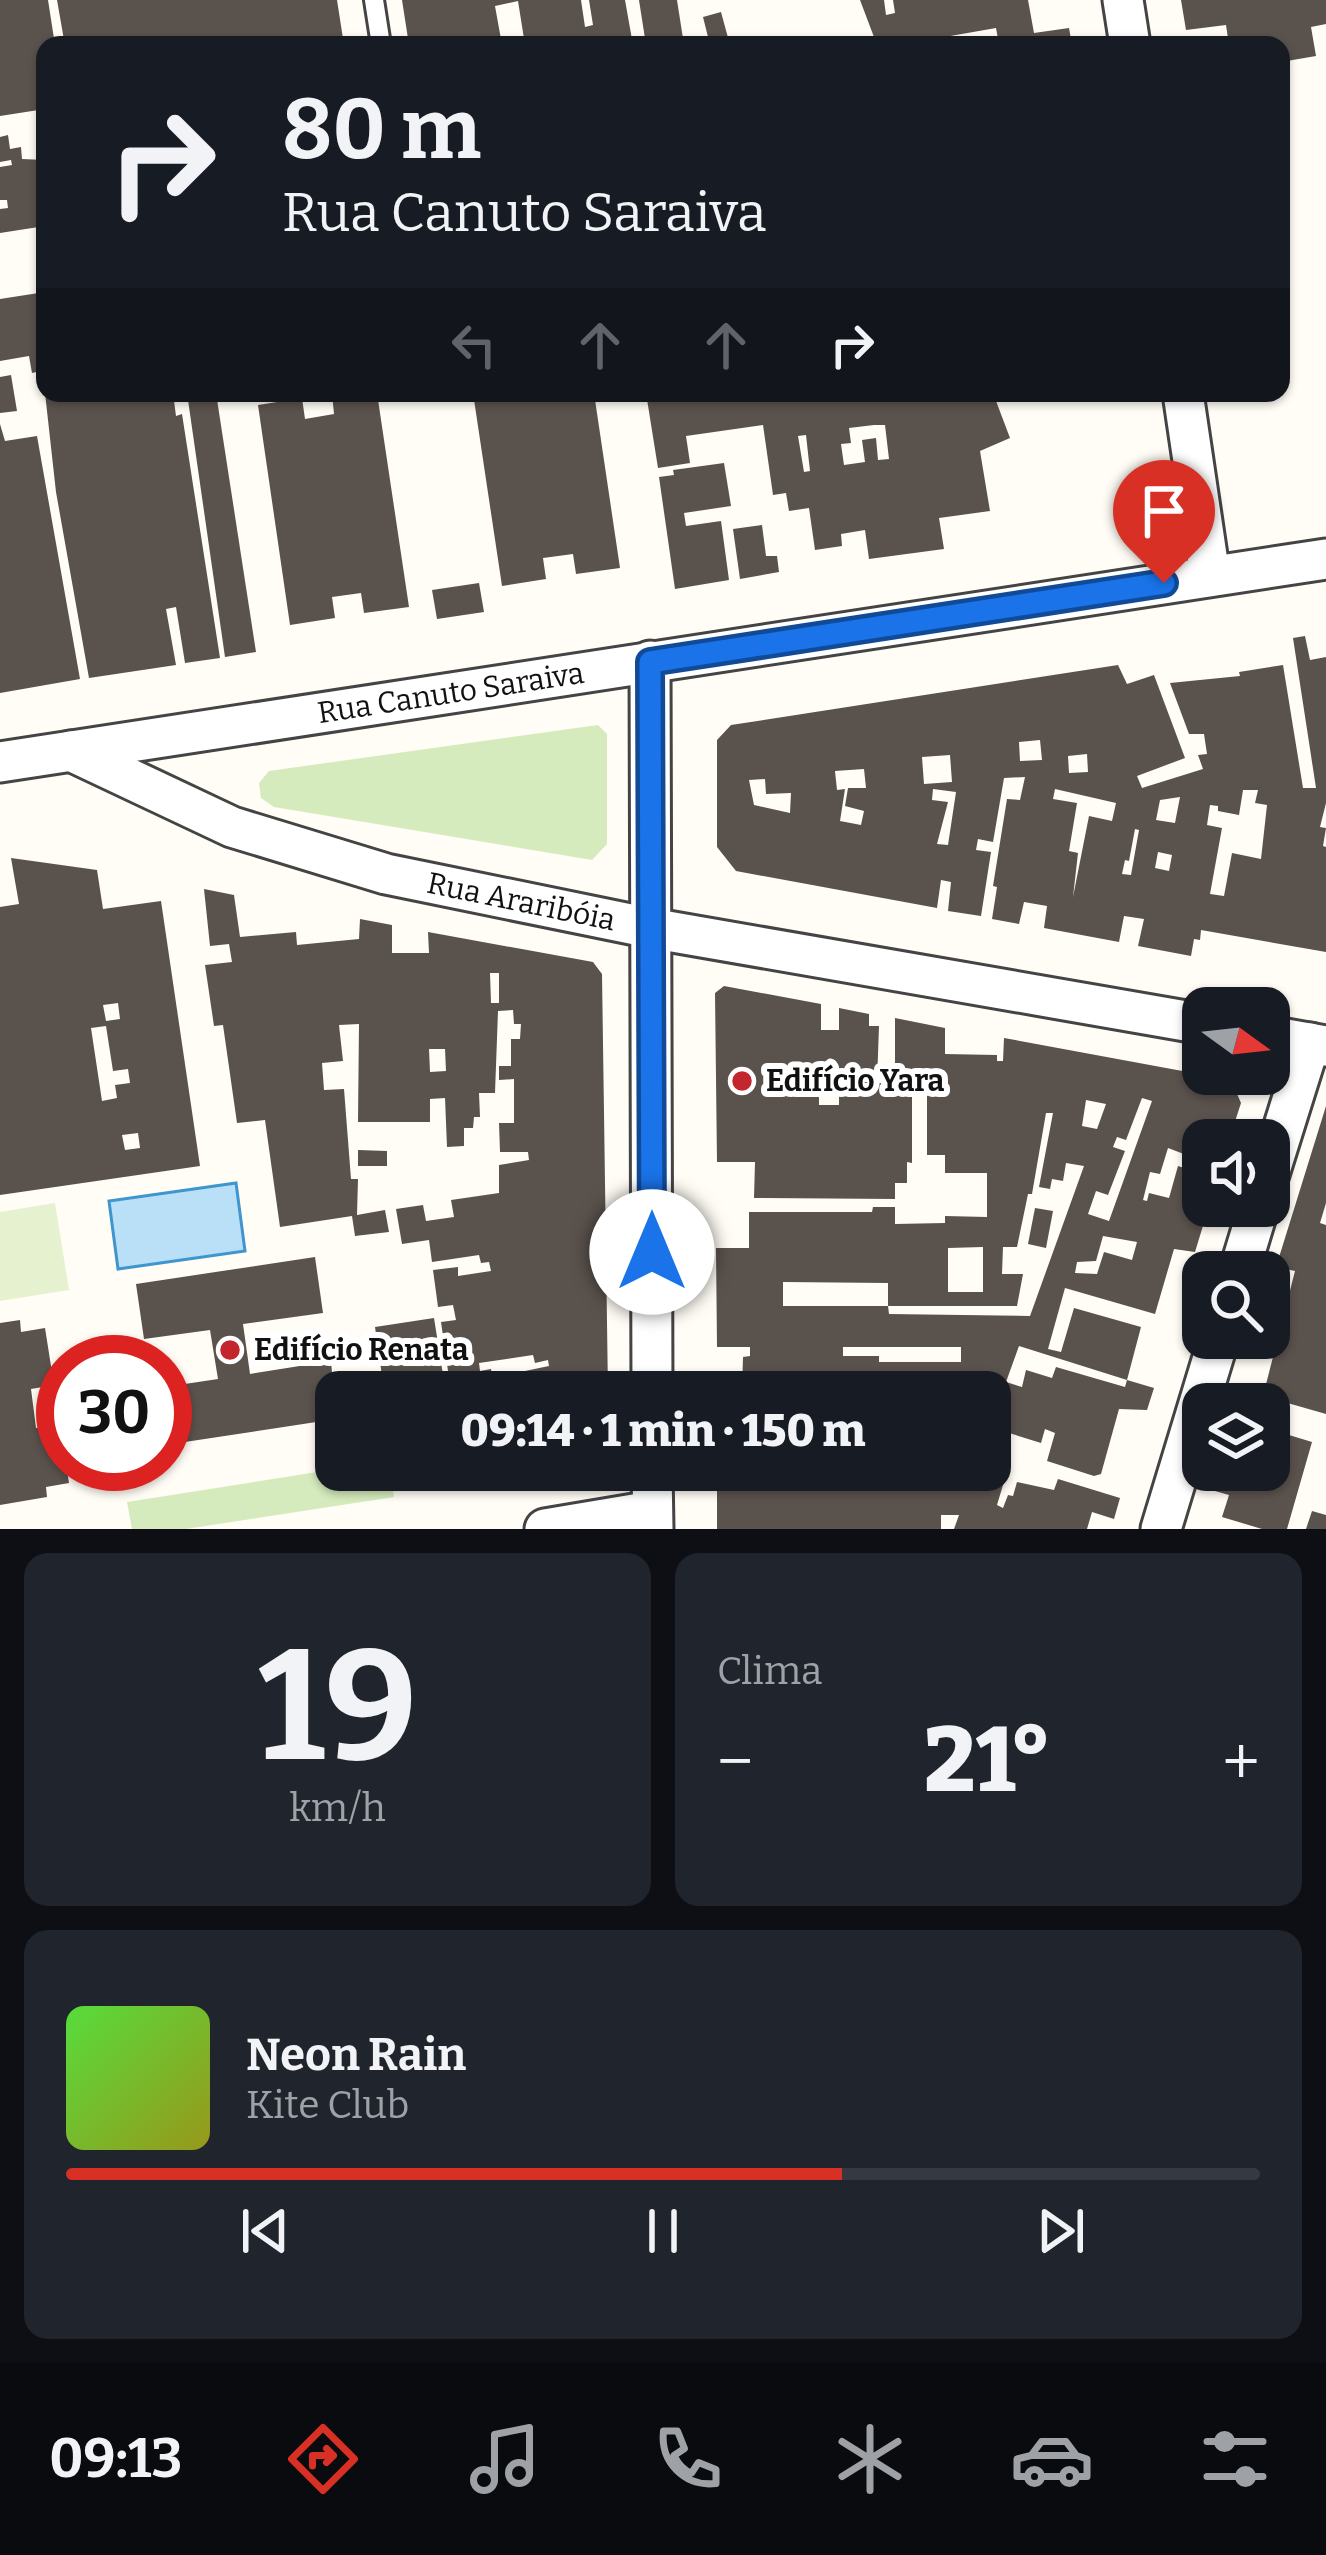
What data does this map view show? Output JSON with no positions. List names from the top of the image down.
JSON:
{
  "streets": {
    "street": ["Rua Canuto Saraiva", "Rua Araribóia"]
  },
  "crossings": [
    ["Rua Canuto Saraiva", "Rua Araribóia"]
  ],
  "places": ["Edifício Yara", "Edifício Renata"],
  "north": "right",
  "page": {
    "turn": ["80 m", "Rua Canuto Saraiva"],
    "limit": "30",
    "trip": "09:14 · 1 min · 150 m",
    "tile": [
      ["19", "km/h"],
      "Clima"
    ],
    "heat": ["−", "21°", "+"],
    "song": ["Neon Rain", "Kite Club"],
    "tabs": "09:13"
  }
}
